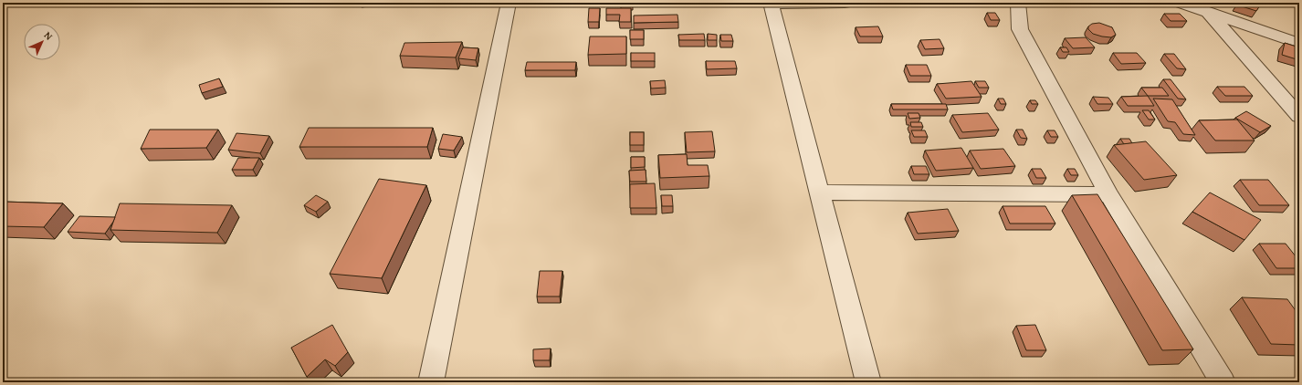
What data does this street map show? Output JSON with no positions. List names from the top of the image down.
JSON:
{
  "north": "top right"
}
